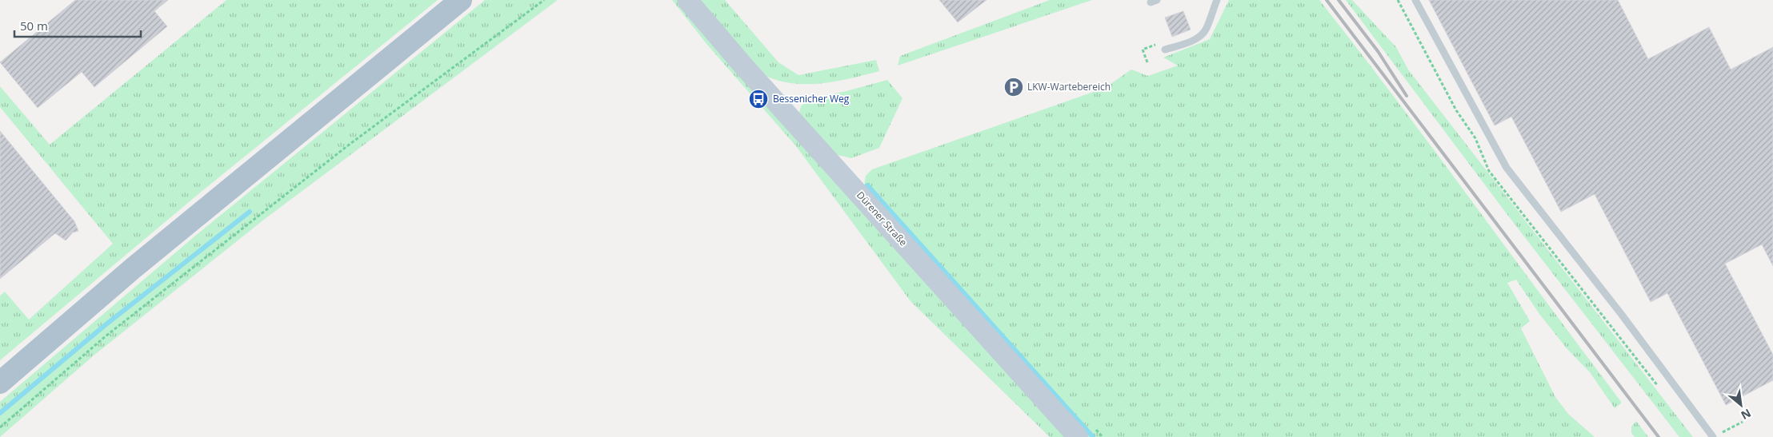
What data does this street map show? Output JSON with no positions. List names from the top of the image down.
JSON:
{
  "streets": {
    "street": ["Dürener Straße"]
  },
  "places": {
    "parking": ["LKW-Wartebereich"],
    "bus stop": ["Bessenicher Weg"]
  },
  "scale_bar": "50 m",
  "north": "bottom right"
}
